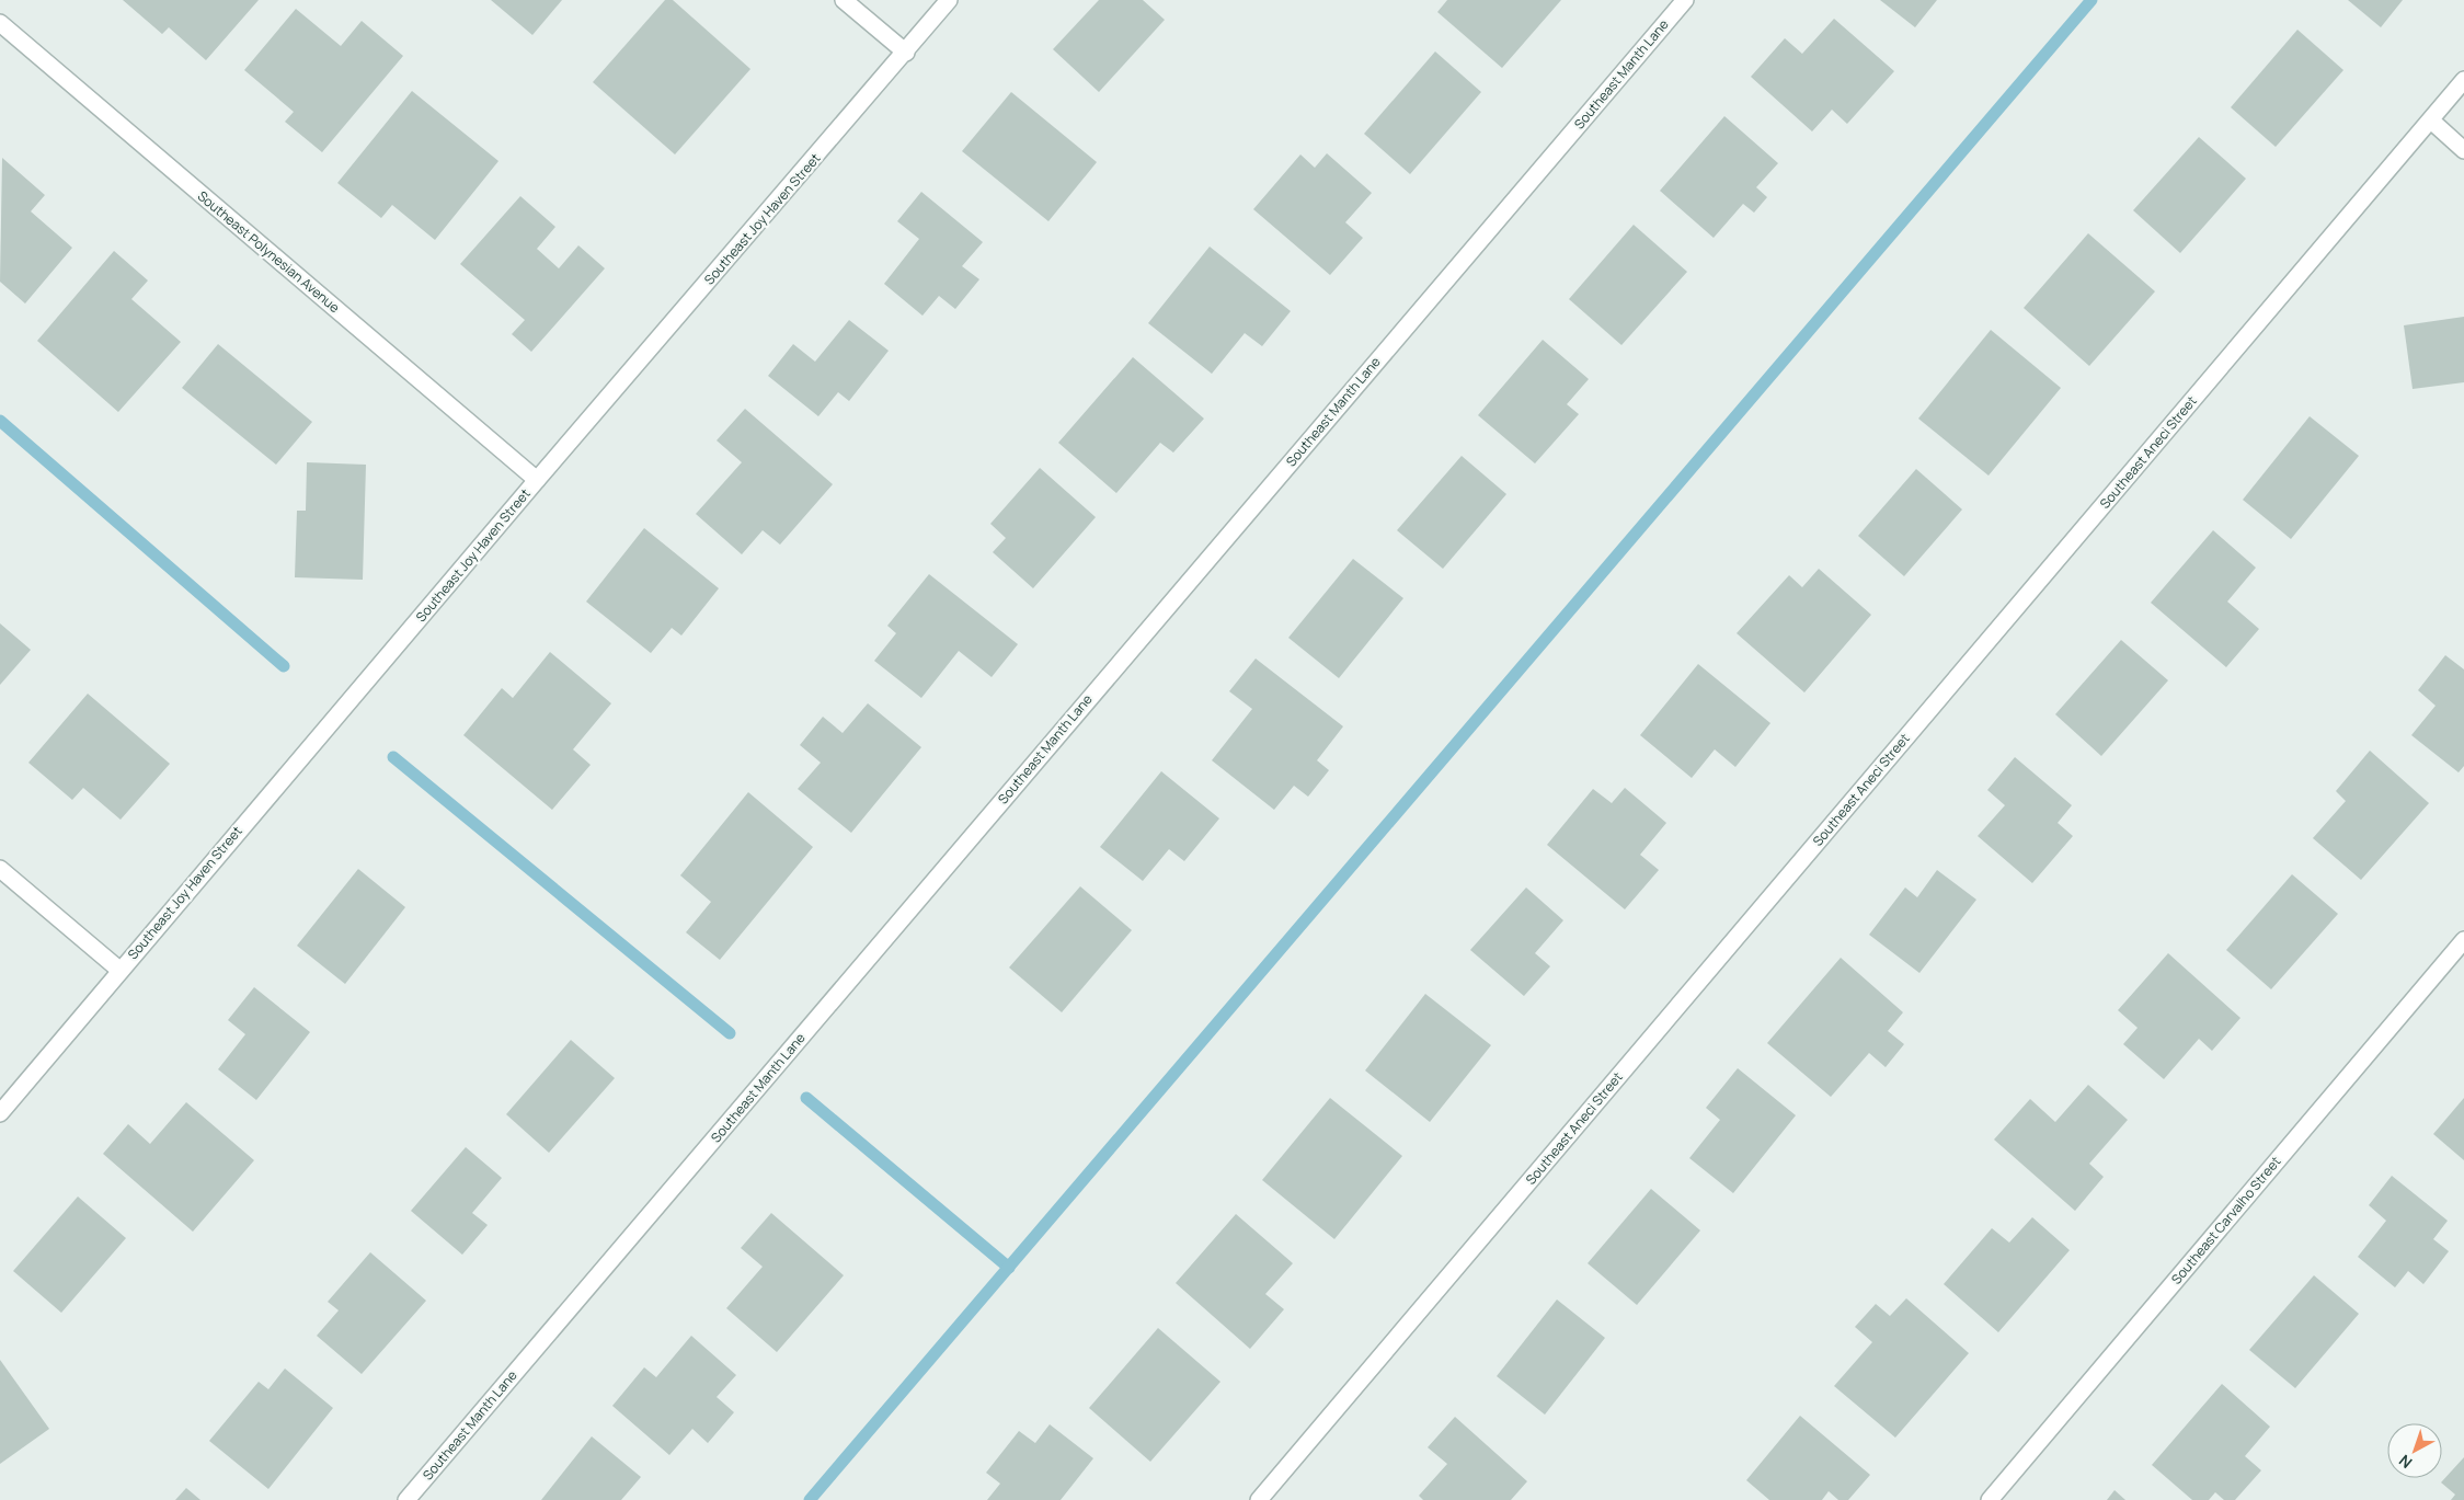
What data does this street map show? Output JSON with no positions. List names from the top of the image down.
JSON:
{
  "streets": {
    "street": [
      "Southeast Manth Lane",
      "Southeast Joy Haven Street",
      "Southeast Polynesian Avenue",
      "Southeast Aneci Street",
      "Southeast Carvalho Street"
    ]
  },
  "crossings": [
    ["Southeast Joy Haven Street", "Southeast Polynesian Avenue"]
  ],
  "north": "bottom left"
}
